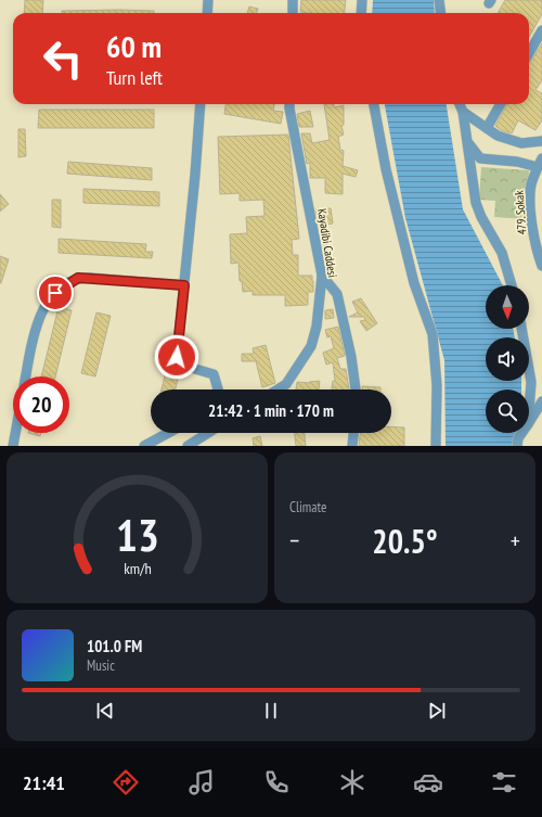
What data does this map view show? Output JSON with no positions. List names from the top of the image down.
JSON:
{
  "streets": {
    "street": ["479. Sokak", "Kayadibi Caddesi"]
  },
  "north": "bottom",
  "page": {
    "turn": ["60 m", "Turn left"],
    "limit": "20",
    "trip": "21:42 · 1 min · 170 m",
    "tile": "Climate",
    "heat": ["−", "20.5°", "+"],
    "song": ["101.0 FM", "Music"],
    "tabs": "21:41",
    "gauge": ["13", "km/h"]
  }
}
